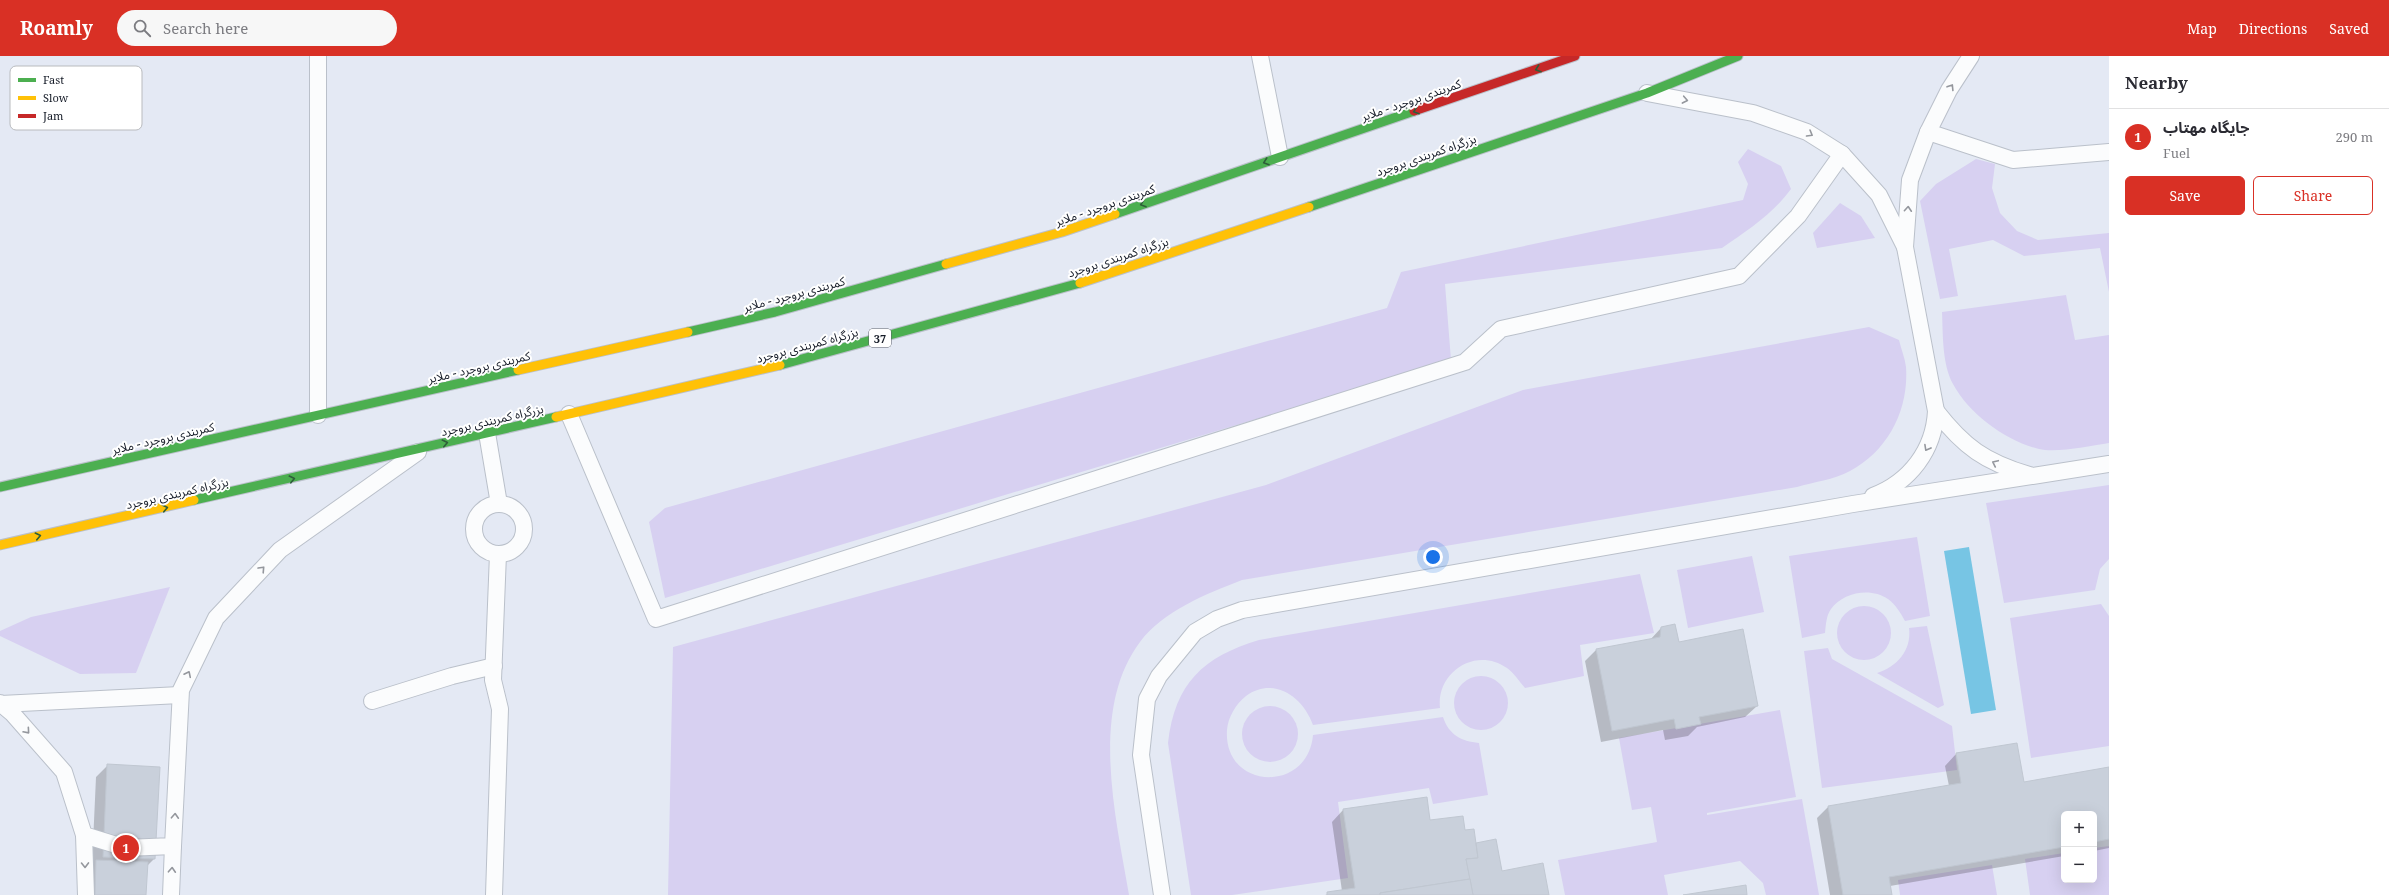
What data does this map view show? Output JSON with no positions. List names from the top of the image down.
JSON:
{
  "streets": {
    "highway": ["کمربندی بروجرد - ملایر", "بزرگراه کمربندی بروجرد", "37"]
  },
  "one_way": ["کمربندی بروجرد - ملایر"],
  "legend": ["Fast", "Slow", "Jam"],
  "page": {
    "header": "Roamly",
    "search": "Search here",
    "nav": ["Map", "Directions", "Saved"],
    "heading": "Nearby",
    "list": [
      {
        "mark": "1",
        "name": "جایگاه مهتاب",
        "note": "Fuel",
        "value": "290 m"
      }
    ],
    "buttons": ["Save", "Share"],
    "map_buttons": ["+", "−"],
    "pins": "1"
  }
}
